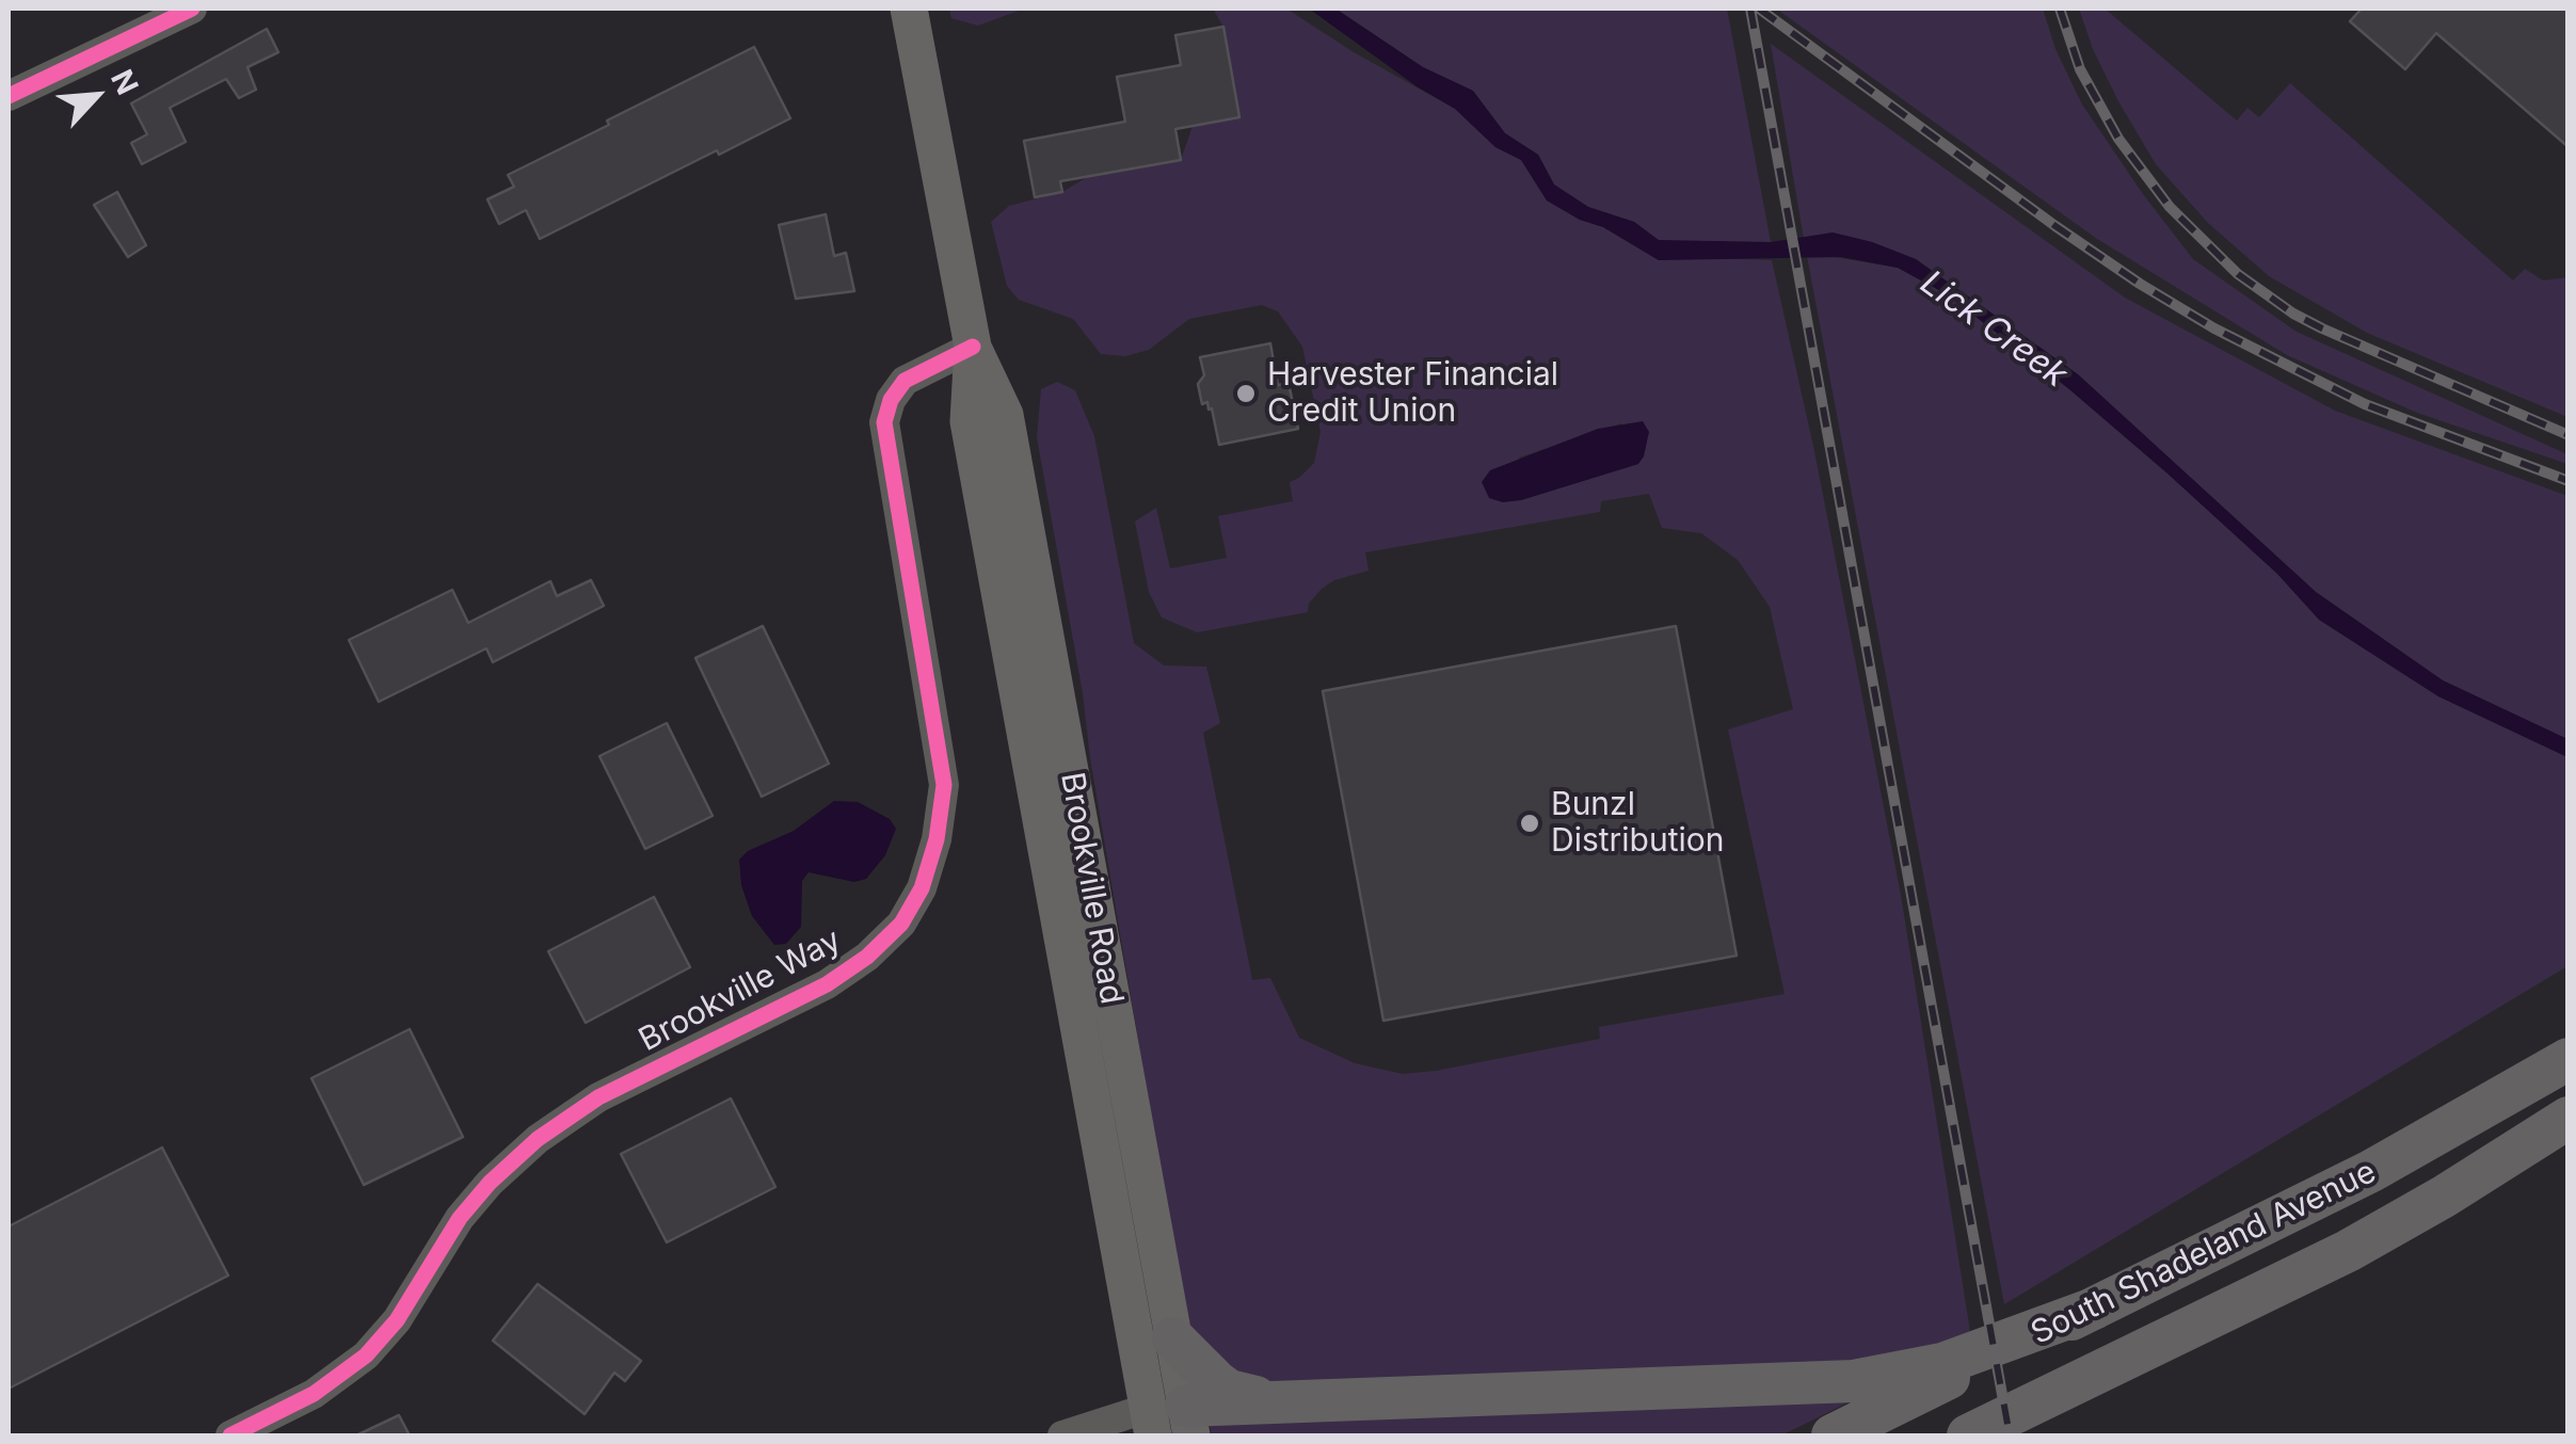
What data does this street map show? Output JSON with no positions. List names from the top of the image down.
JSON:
{
  "streets": {
    "highway": ["South Shadeland Avenue"],
    "main road": ["Brookville Road"],
    "street": ["Brookville Way"]
  },
  "crossings": [
    ["Brookville Road", "Brookville Way"]
  ],
  "water": ["Lick Creek"],
  "places": ["Harvester Financial Credit Union", "Bunzl Distribution"],
  "north": "top right"
}
